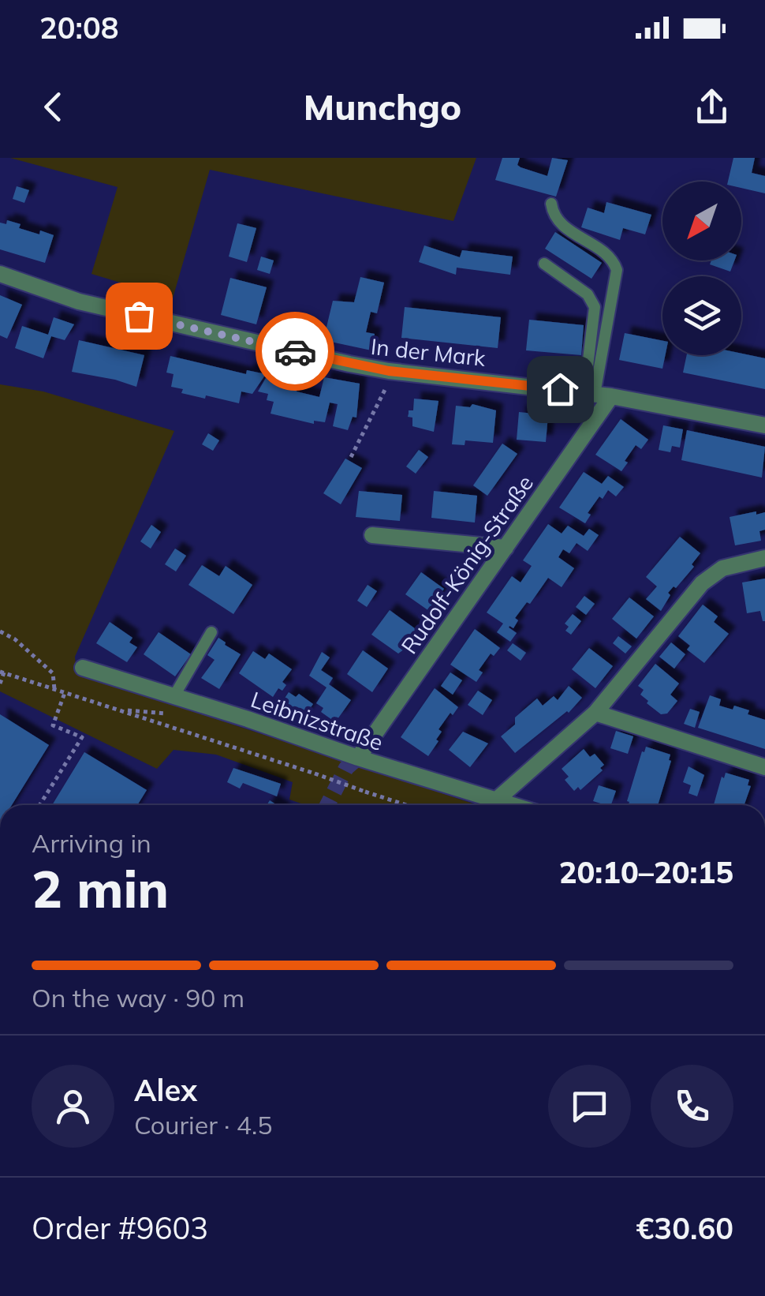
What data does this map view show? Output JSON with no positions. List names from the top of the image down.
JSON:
{
  "streets": {
    "street": ["In der Mark", "Rudolf-König-Straße", "Leibnizstraße"]
  },
  "crossings": [
    ["In der Mark", "Rudolf-König-Straße"],
    ["Rudolf-König-Straße", "Leibnizstraße"]
  ],
  "north": "bottom left",
  "page": {
    "status": "20:08",
    "header": "Munchgo",
    "heading": ["2 min", "Arriving in", "20:10–20:15"],
    "panel": [
      "Alex",
      "Courier · 4.5",
      "Order #9603",
      "€30.60"
    ],
    "bar": "On the way · 90 m"
  }
}
